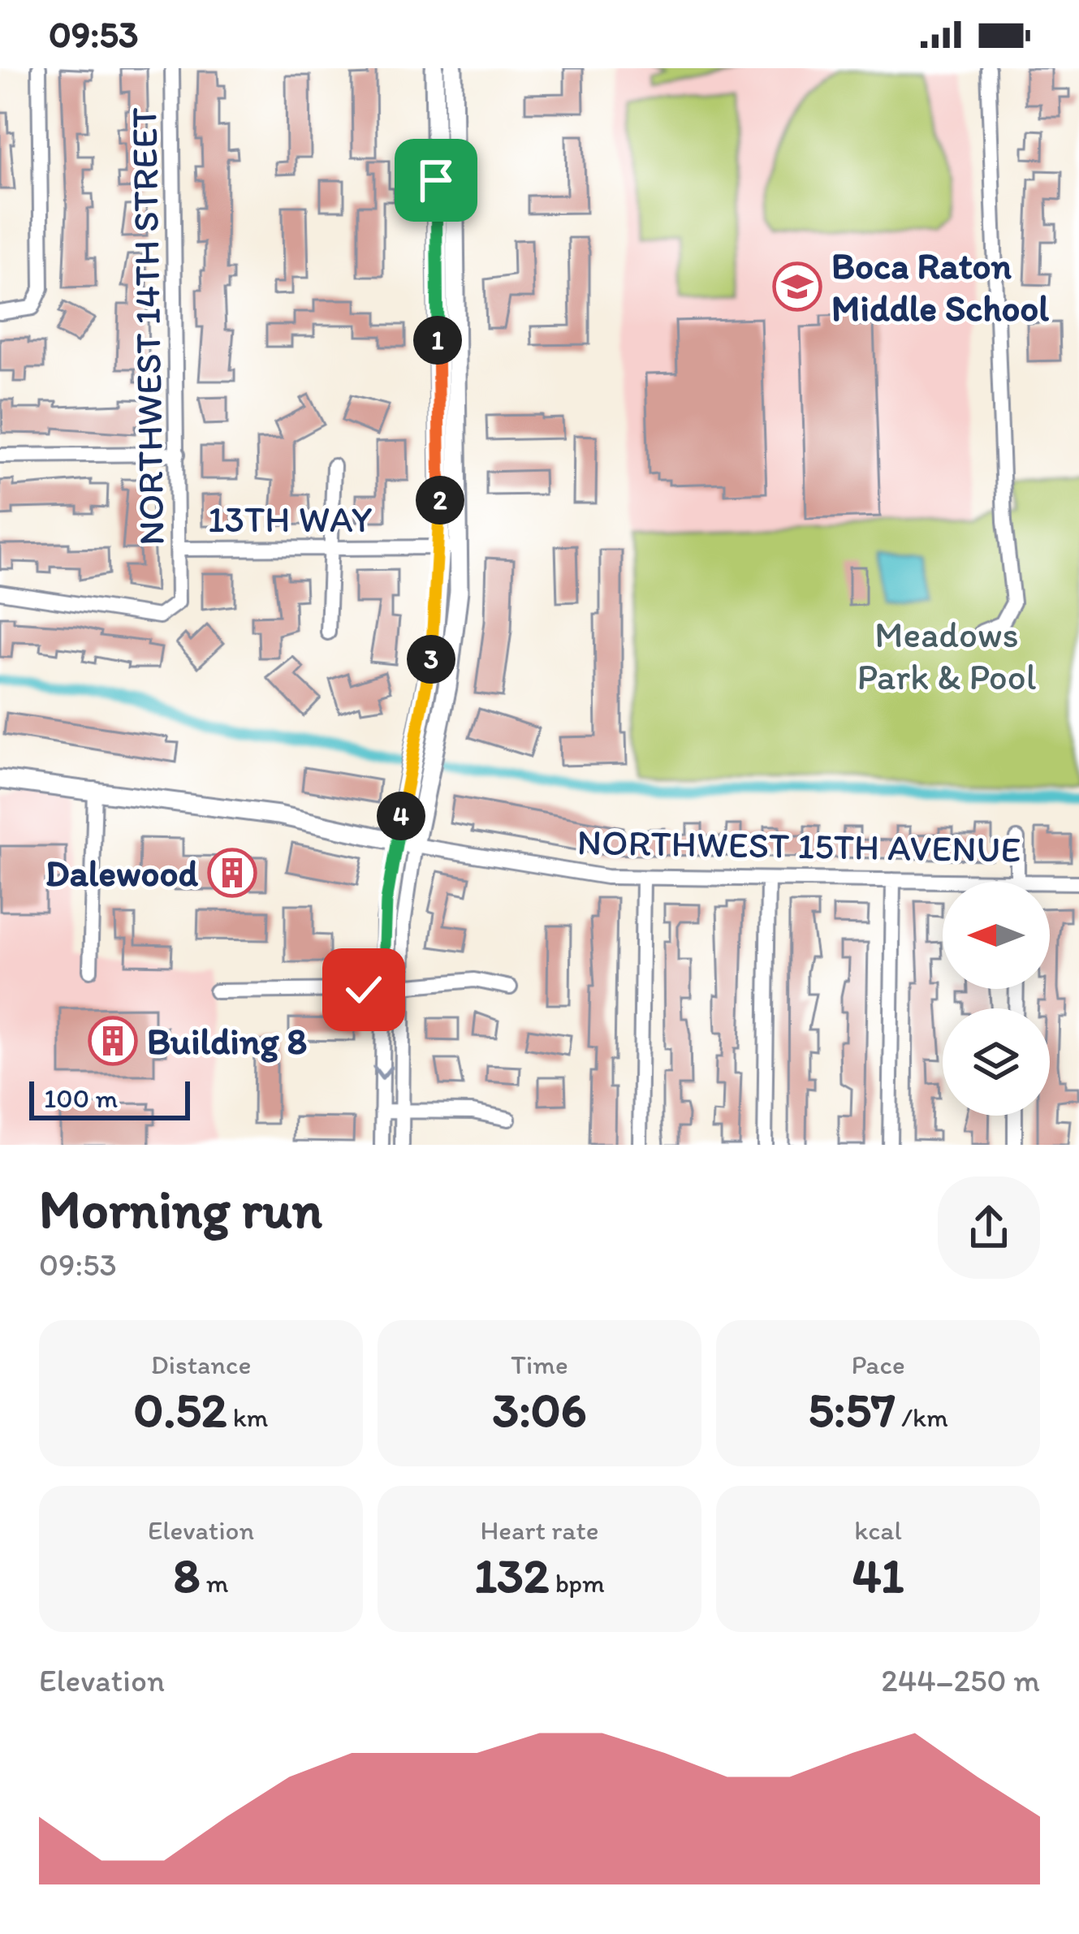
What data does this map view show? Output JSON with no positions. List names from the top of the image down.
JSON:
{
  "streets": {
    "street": ["NORTHWEST 14TH STREET", "13TH WAY", "NORTHWEST 15TH AVENUE"]
  },
  "crossings": [
    ["NORTHWEST 14TH STREET", "13TH WAY"]
  ],
  "parks": ["Meadows Park & Pool"],
  "places": {
    "school or university": ["Boca Raton Middle School"],
    "building": ["Dalewood", "Building 8"]
  },
  "scale_bar": "100 m",
  "north": "left",
  "page": {
    "status": "09:53",
    "pins": [
      "1",
      "2",
      "3",
      "4"
    ],
    "scale": "100 m",
    "heading": ["Morning run", "09:53"],
    "stats": [
      ["Distance", "0.52 km"],
      ["Time", "3:06"],
      ["Pace", "5:57 /km"],
      ["Elevation", "8 m"],
      ["Heart rate", "132 bpm"],
      ["kcal", "41"]
    ],
    "chart": ["Elevation", "244–250 m"]
  }
}
